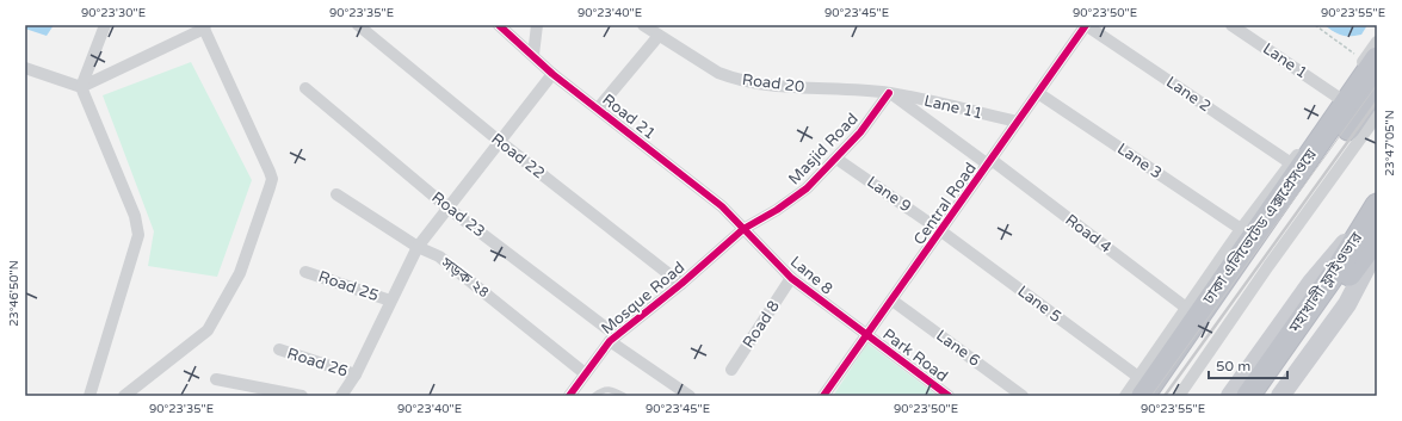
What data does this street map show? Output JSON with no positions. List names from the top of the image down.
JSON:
{
  "streets": {
    "highway": ["ঢাকা এলিভেটেড এক্সপ্রেসওয়ে", "মহাখালী ফ্লাইওভার"],
    "street": [
      "Lane 1",
      "Road 20",
      "Lane 2",
      "Lane 11",
      "Road 21",
      "Masjid Road",
      "Road 22",
      "Lane 3",
      "Lane 9",
      "Central Road",
      "Road 23",
      "Road 4",
      "Lane 8",
      "সড়ক ২৪",
      "Road 25",
      "Mosque Road",
      "Lane 5",
      "Road 8",
      "Lane 6",
      "Park Road",
      "Road 26"
    ]
  },
  "crossings": [
    ["Road 20", "Lane 11"],
    ["Road 20", "Masjid Road"],
    ["Road 20", "Road 4"],
    ["Lane 2", "Central Road"],
    ["Lane 11", "Masjid Road"],
    ["Lane 11", "Central Road"],
    ["Lane 11", "Road 4"],
    ["Road 21", "Masjid Road"],
    ["Road 21", "Lane 8"],
    ["Road 21", "Mosque Road"],
    ["Masjid Road", "Lane 9"],
    ["Masjid Road", "Road 4"],
    ["Masjid Road", "Lane 8"],
    ["Masjid Road", "Mosque Road"],
    ["Road 22", "Mosque Road"],
    ["Lane 3", "Central Road"],
    ["Lane 9", "Central Road"],
    ["Lane 9", "Lane 5"],
    ["Central Road", "Road 4"],
    ["Central Road", "Lane 8"],
    ["Central Road", "Lane 5"],
    ["Central Road", "Lane 6"],
    ["Central Road", "Park Road"],
    ["Road 23", "Mosque Road"],
    ["ঢাকা এলিভেটেড এক্সপ্রেসওয়ে", "Lane 5"],
    ["Lane 8", "Mosque Road"],
    ["Lane 8", "Road 8"],
    ["Lane 8", "Park Road"],
    ["সড়ক ২৪", "Mosque Road"]
  ],
  "scale_bar": "50 m",
  "coordinates": [
    "90°23'30\"E",
    "90°23'35\"E",
    "90°23'40\"E",
    "90°23'45\"E",
    "90°23'50\"E",
    "90°23'55\"E",
    "23°47'05\"N",
    "23°46'50\"N"
  ]
}
